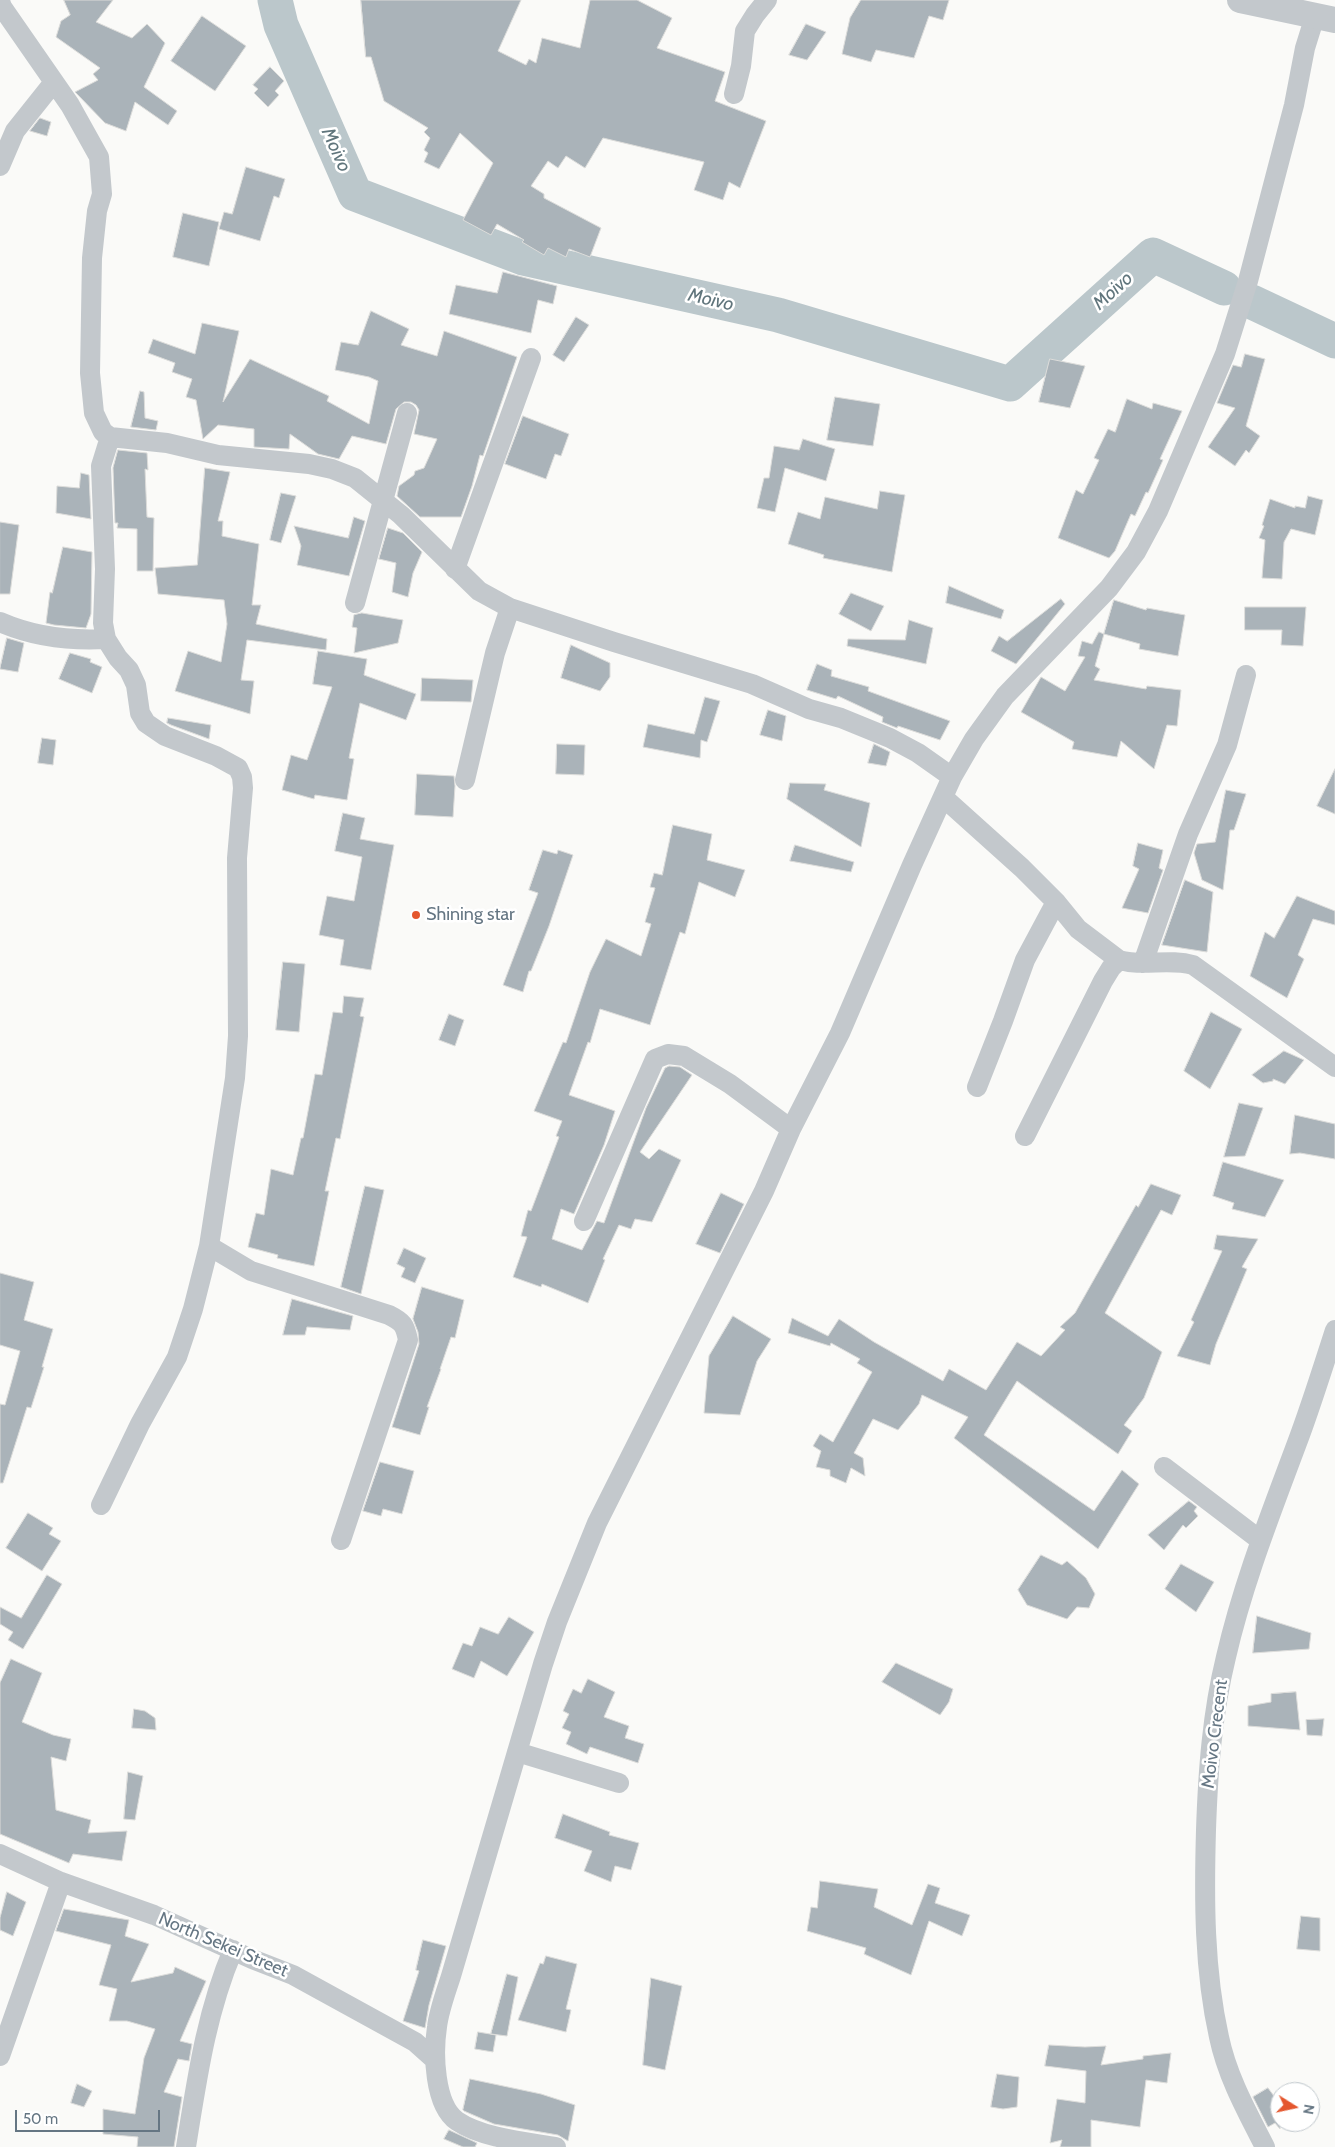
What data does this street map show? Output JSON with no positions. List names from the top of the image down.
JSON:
{
  "streets": {
    "street": ["Moivo Crecent", "North Sekei Street"]
  },
  "water": ["Moivo"],
  "places": ["Shining star"],
  "scale_bar": "50 m",
  "north": "right"
}
